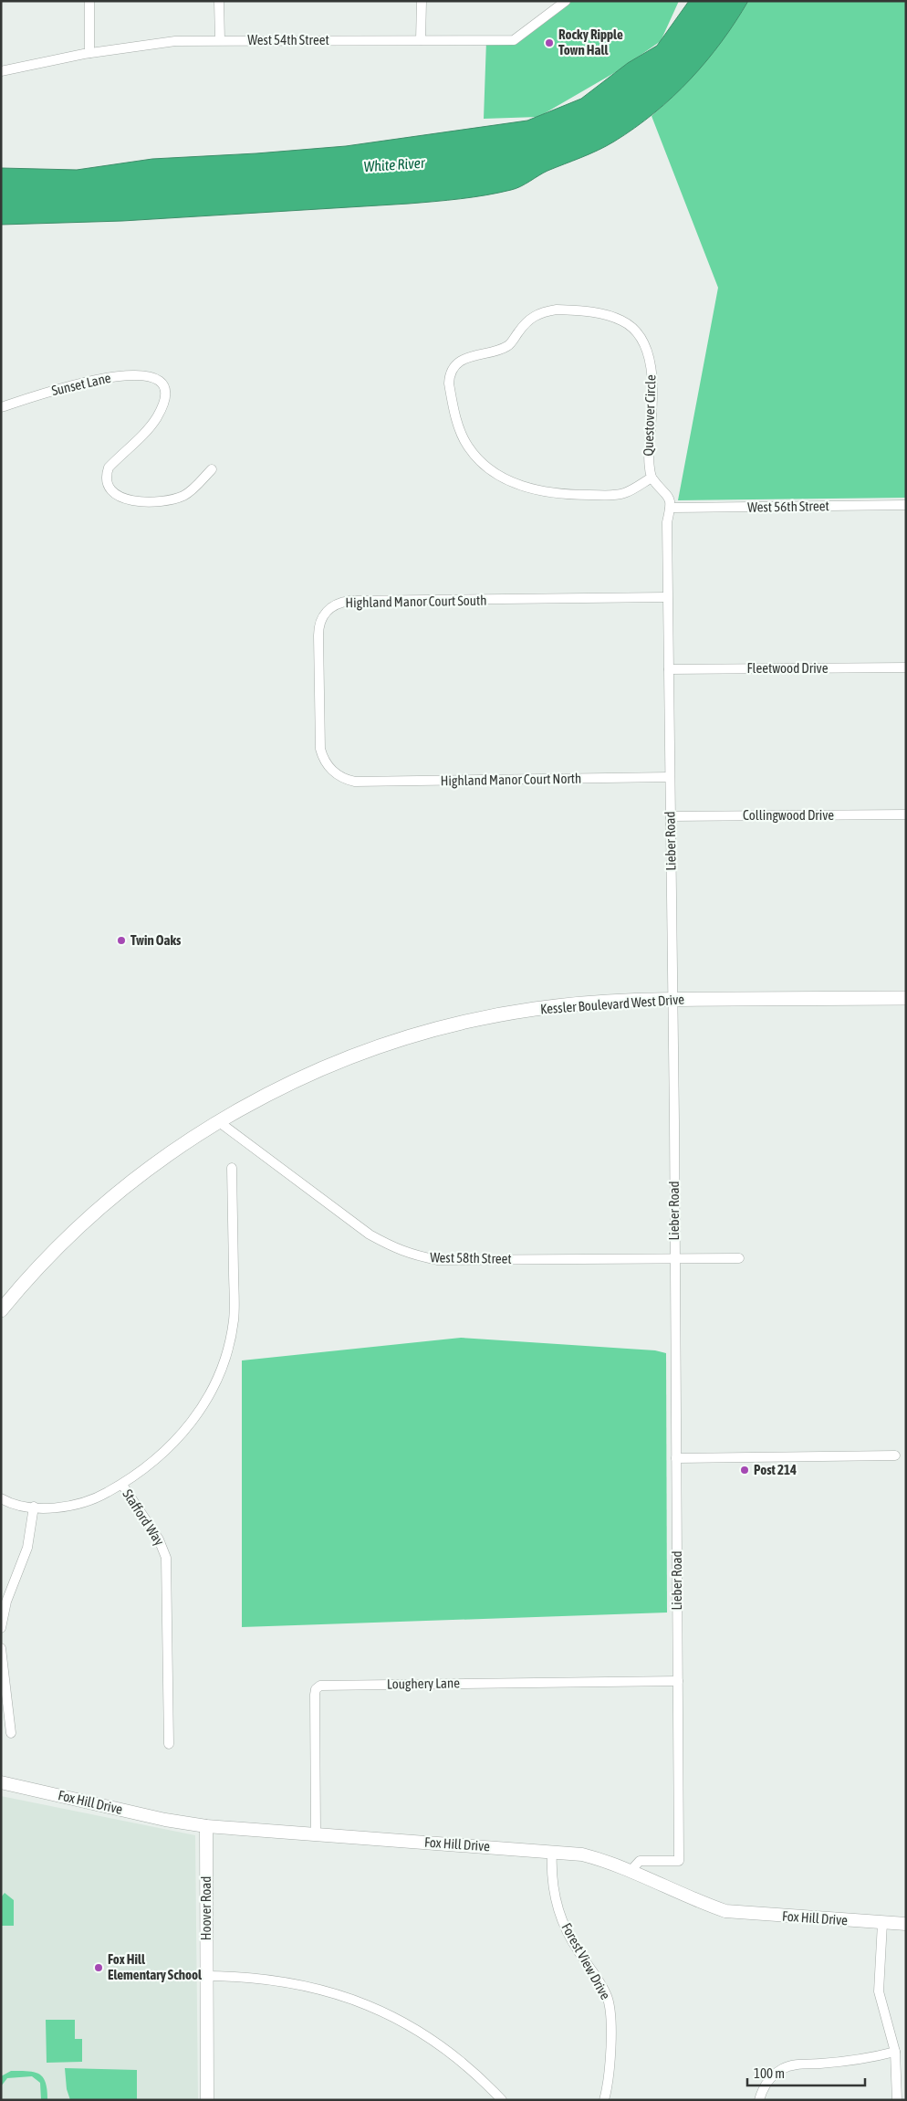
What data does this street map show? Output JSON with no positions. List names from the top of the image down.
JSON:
{
  "streets": {
    "main road": ["Kessler Boulevard West Drive"],
    "street": [
      "West 54th Street",
      "Sunset Lane",
      "Questover Circle",
      "West 56th Street",
      "Highland Manor Court South",
      "Fleetwood Drive",
      "Highland Manor Court North",
      "Collingwood Drive",
      "Lieber Road",
      "West 58th Street",
      "Stafford Way",
      "Loughery Lane",
      "Fox Hill Drive",
      "Hoover Road",
      "Forest View Drive"
    ]
  },
  "crossings": [
    ["West 56th Street", "Lieber Road"],
    ["Highland Manor Court South", "Highland Manor Court North"],
    ["Highland Manor Court South", "Lieber Road"],
    ["Fleetwood Drive", "Lieber Road"],
    ["Highland Manor Court North", "Lieber Road"],
    ["Collingwood Drive", "Lieber Road"],
    ["Lieber Road", "Kessler Boulevard West Drive"],
    ["Lieber Road", "West 58th Street"],
    ["Lieber Road", "Loughery Lane"],
    ["Lieber Road", "Fox Hill Drive"],
    ["Kessler Boulevard West Drive", "West 58th Street"],
    ["Loughery Lane", "Fox Hill Drive"],
    ["Fox Hill Drive", "Hoover Road"],
    ["Fox Hill Drive", "Forest View Drive"]
  ],
  "water": ["White River"],
  "places": [
    "Rocky Ripple Town Hall",
    "Twin Oaks",
    "Post 214",
    "Fox Hill Elementary School"
  ],
  "scale_bar": "100 m"
}
